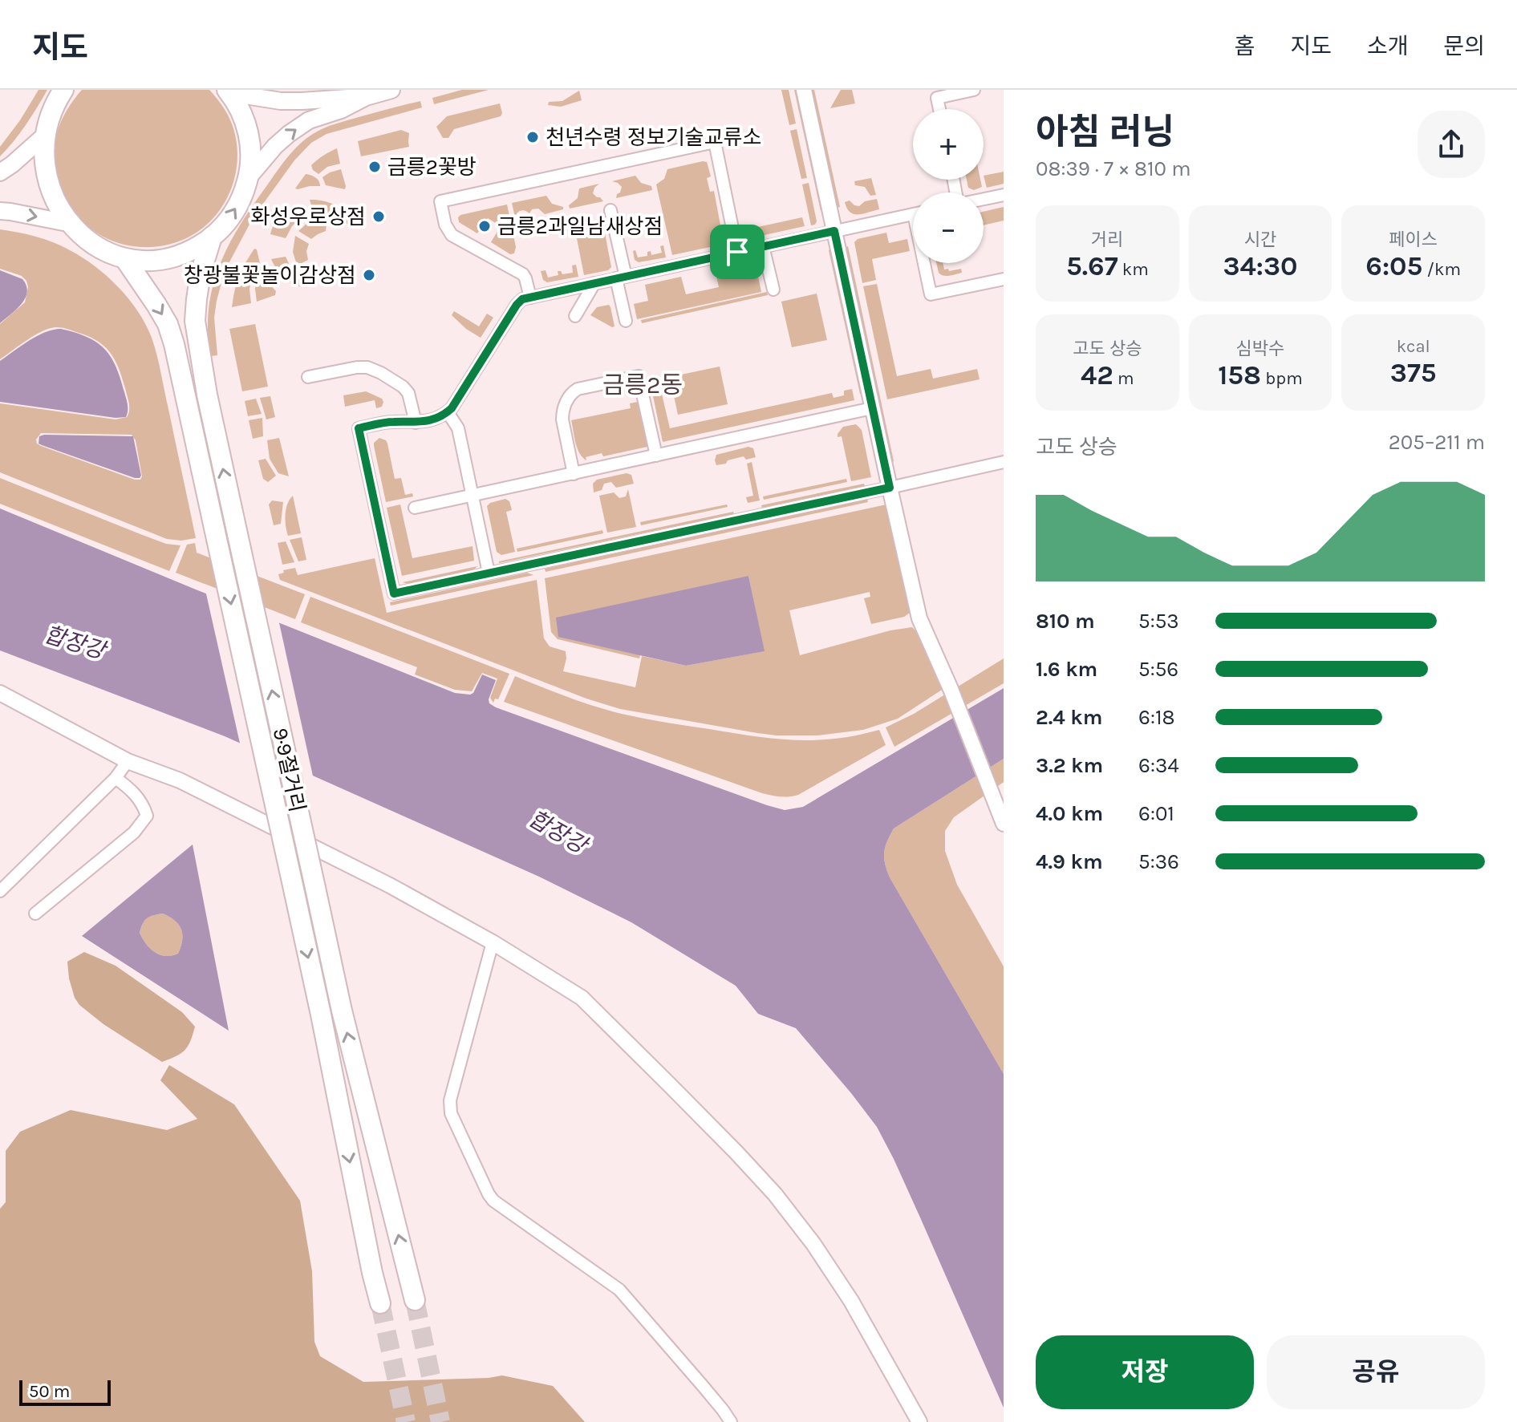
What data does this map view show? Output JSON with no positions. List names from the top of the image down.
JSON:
{
  "streets": {
    "highway": ["9·9절거리"]
  },
  "districts": ["금릉2동"],
  "water": ["합장강"],
  "places": [
    "천년수령 정보기술교류소",
    "금릉2꽃방",
    "화성우로상점",
    "금릉2과일남새상점",
    "창광불꽃놀이감상점"
  ],
  "scale_bar": "50 m",
  "page": {
    "header": "지도",
    "nav": [
      "홈",
      "지도",
      "소개",
      "문의"
    ],
    "heading": ["아침 러닝", "08:39 · 7 × 810 m"],
    "map_buttons": ["+", "−"],
    "stats": [
      ["거리", "5.67 km"],
      ["시간", "34:30"],
      ["페이스", "6:05 /km"],
      ["고도 상승", "42 m"],
      ["심박수", "158 bpm"],
      ["kcal", "375"]
    ],
    "chart": ["고도 상승", "205–211 m"],
    "list": [
      {
        "name": "810 m",
        "note": "5:53"
      },
      {
        "name": "1.6 km",
        "note": "5:56"
      },
      {
        "name": "2.4 km",
        "note": "6:18"
      },
      {
        "name": "3.2 km",
        "note": "6:34"
      },
      {
        "name": "4.0 km",
        "note": "6:01"
      },
      {
        "name": "4.9 km",
        "note": "5:36"
      }
    ],
    "buttons": ["저장", "공유"],
    "scale": "50 m"
  }
}
